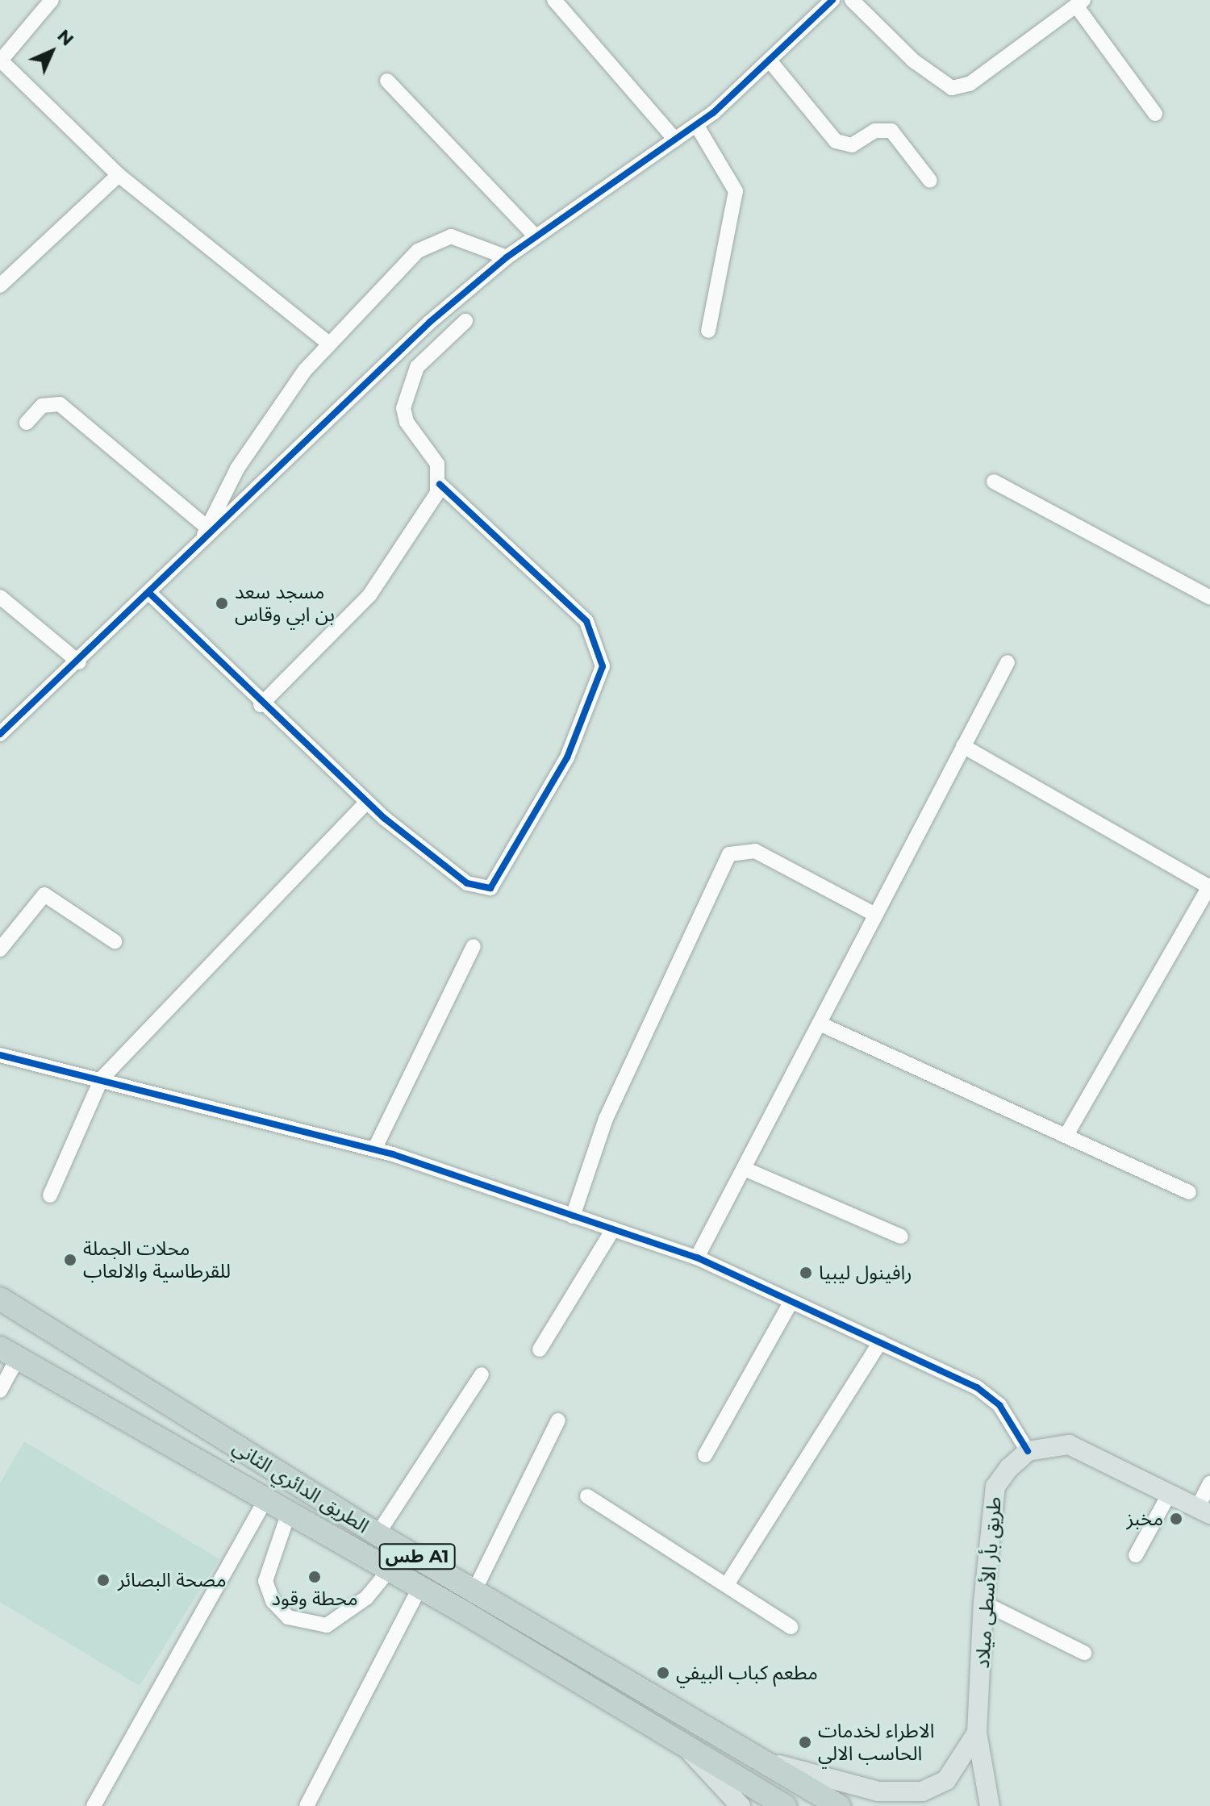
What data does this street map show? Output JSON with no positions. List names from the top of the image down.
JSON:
{
  "streets": {
    "highway": ["الطريق الدائري الثاني", "طس A1"],
    "main road": ["طريق بأر الأسطى ميلاد"]
  },
  "crossings": [
    ["الطريق الدائري الثاني", "طريق بأر الأسطى ميلاد"]
  ],
  "places": [
    "مسجد سعد بن ابي وقاس",
    "محلات الجملة للقرطاسية والالعاب",
    "رافينول ليبيا",
    "مخبز",
    "محطة وقود",
    "مصحة البصائر",
    "مطعم كباب البيفي",
    "الاطراء لخدمات الحاسب الالي"
  ],
  "north": "top right"
}
